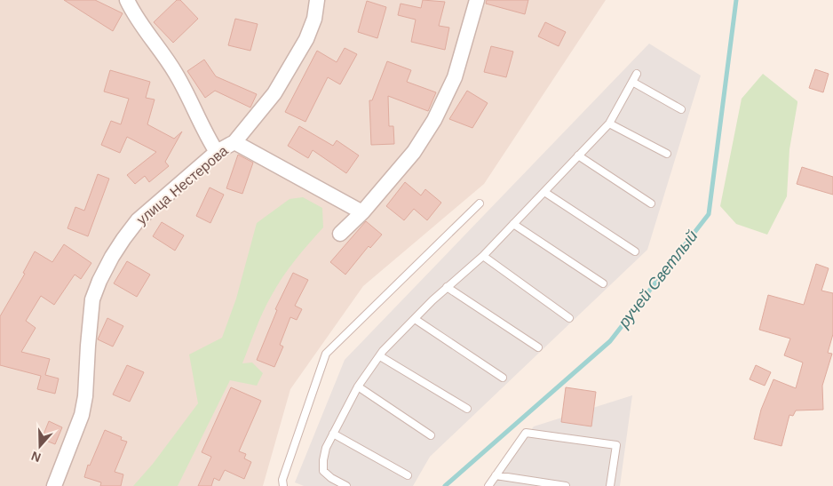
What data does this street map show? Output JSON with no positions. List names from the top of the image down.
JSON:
{
  "streets": {
    "street": ["улица Нестерова"]
  },
  "water": ["ручей Светлый"],
  "north": "bottom"
}
